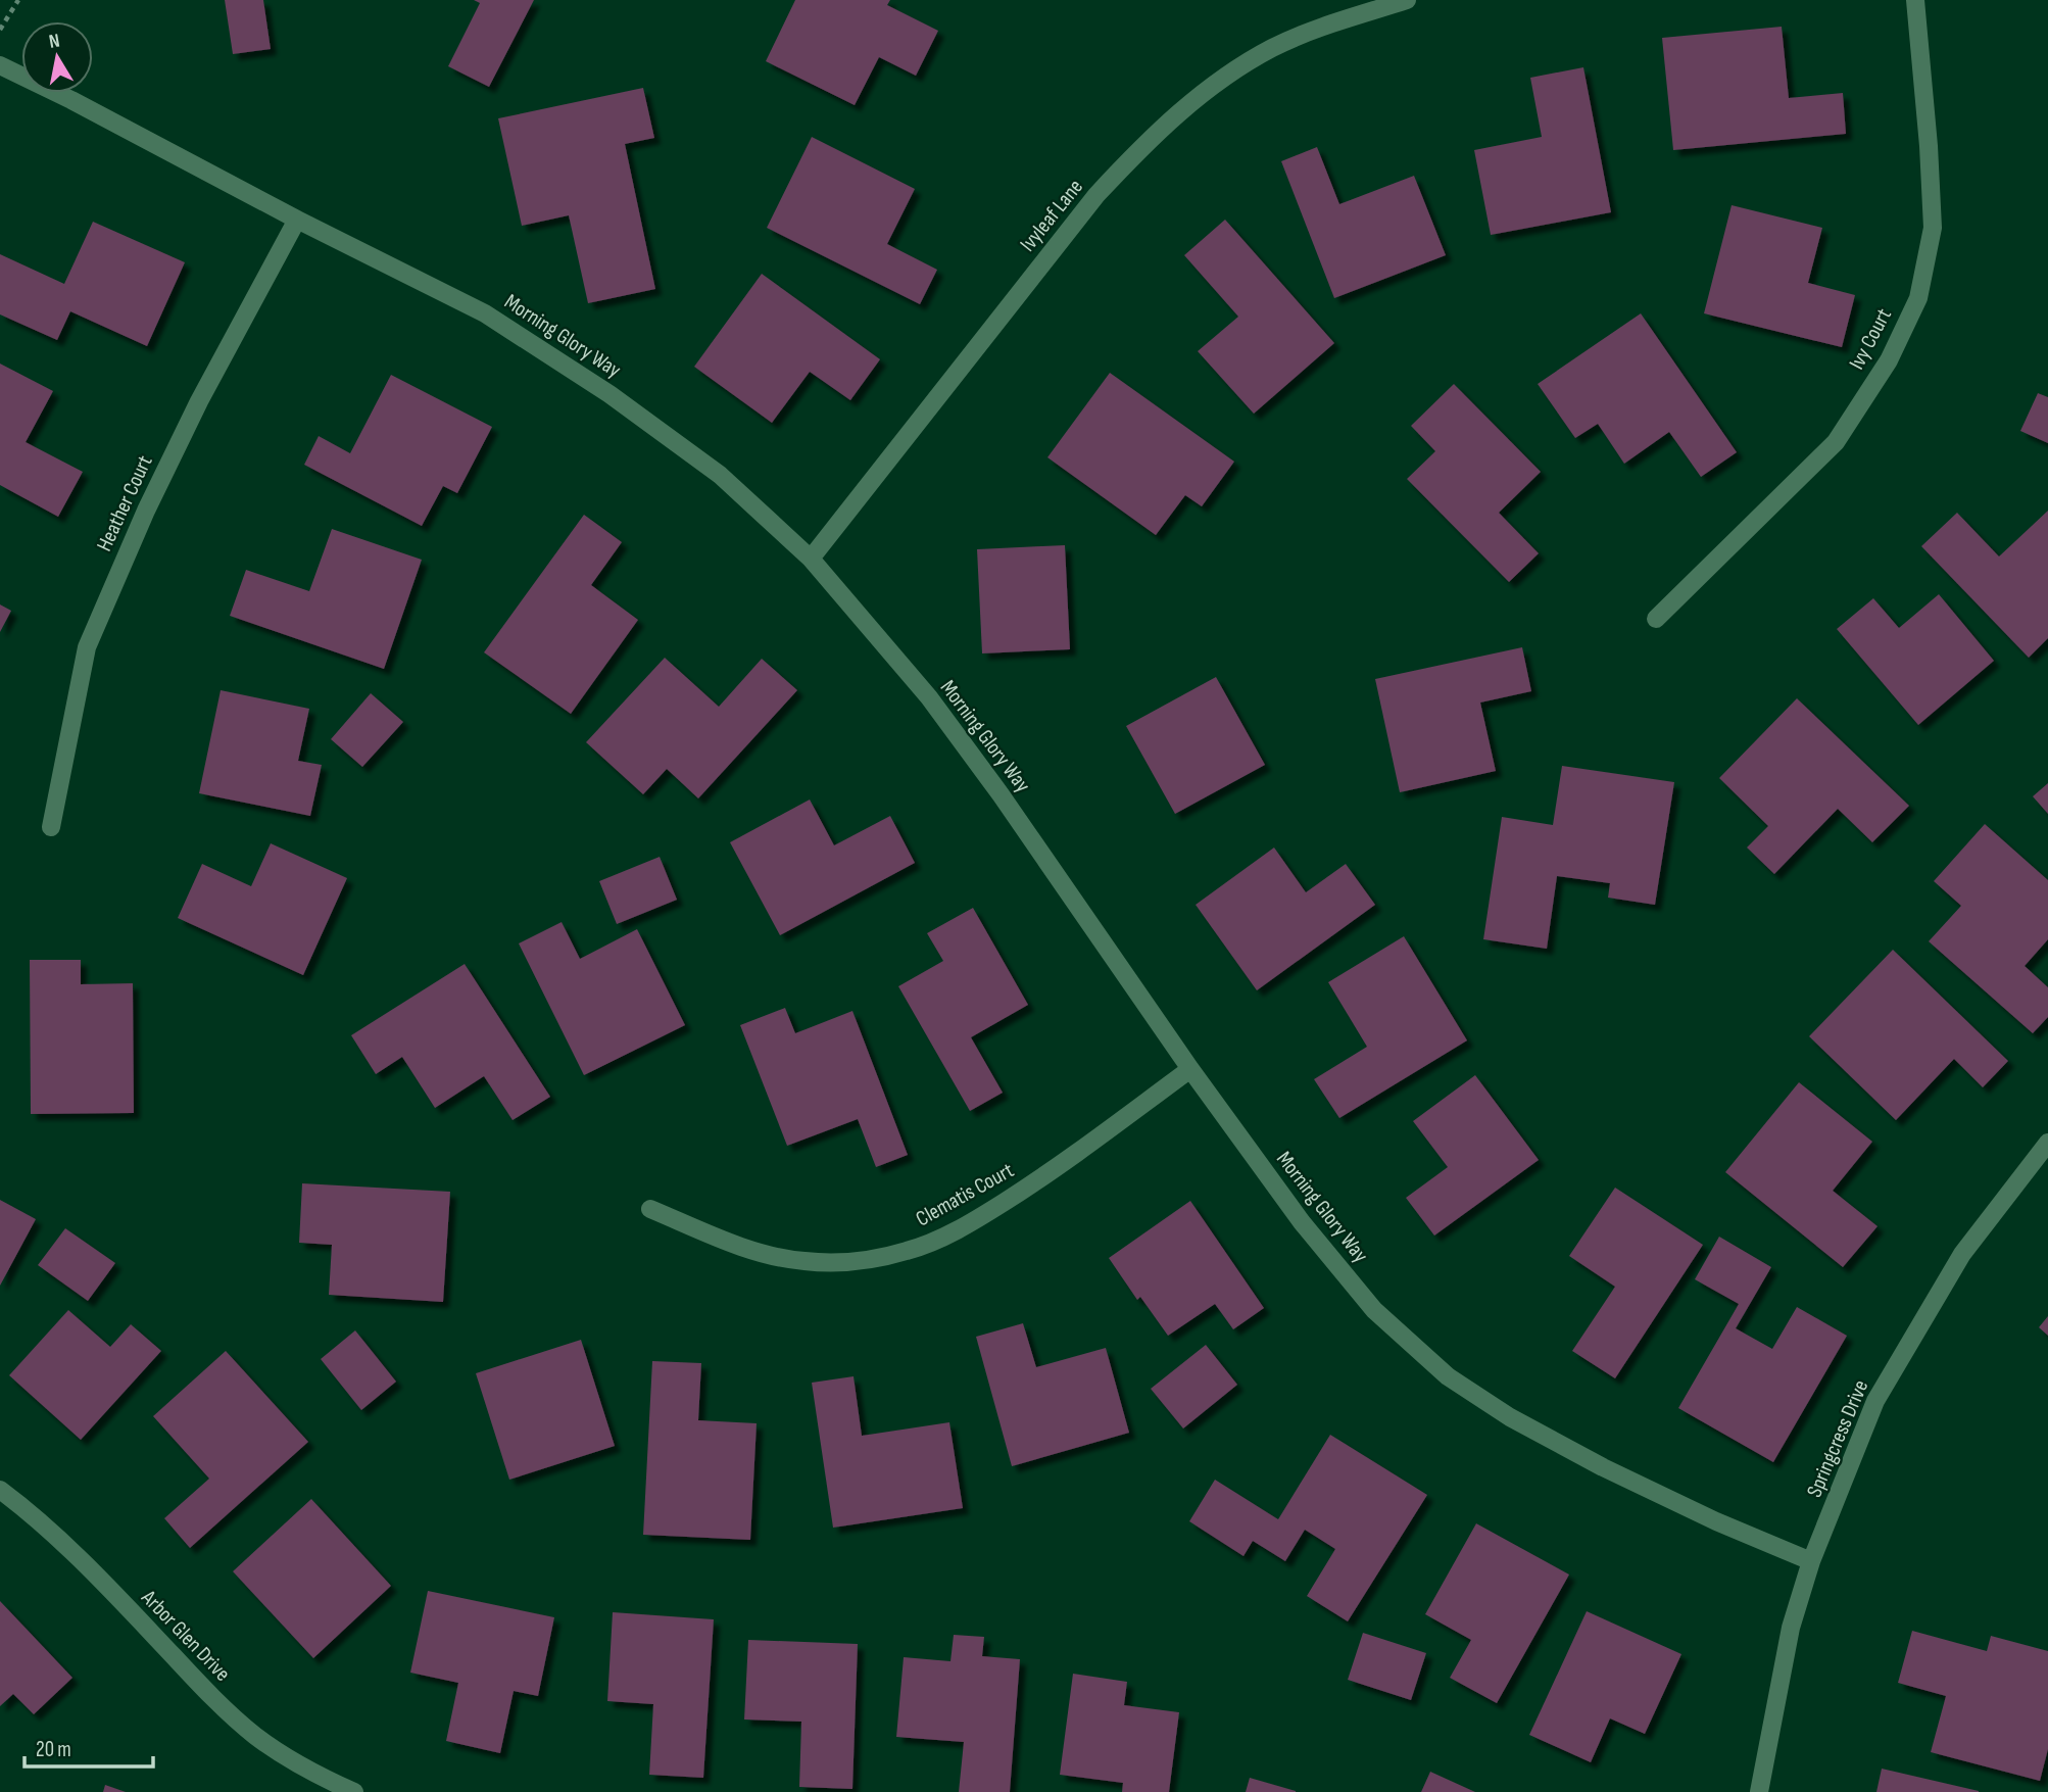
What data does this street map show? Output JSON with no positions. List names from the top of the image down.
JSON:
{
  "streets": {
    "street": [
      "Ivyleaf Lane",
      "Morning Glory Way",
      "Ivy Court",
      "Heather Court",
      "Clematis Court",
      "Springcress Drive",
      "Arbor Glen Drive"
    ]
  },
  "crossings": [
    ["Ivyleaf Lane", "Morning Glory Way"],
    ["Morning Glory Way", "Heather Court"],
    ["Morning Glory Way", "Clematis Court"],
    ["Morning Glory Way", "Springcress Drive"]
  ],
  "scale_bar": "20 m",
  "north": "top"
}
